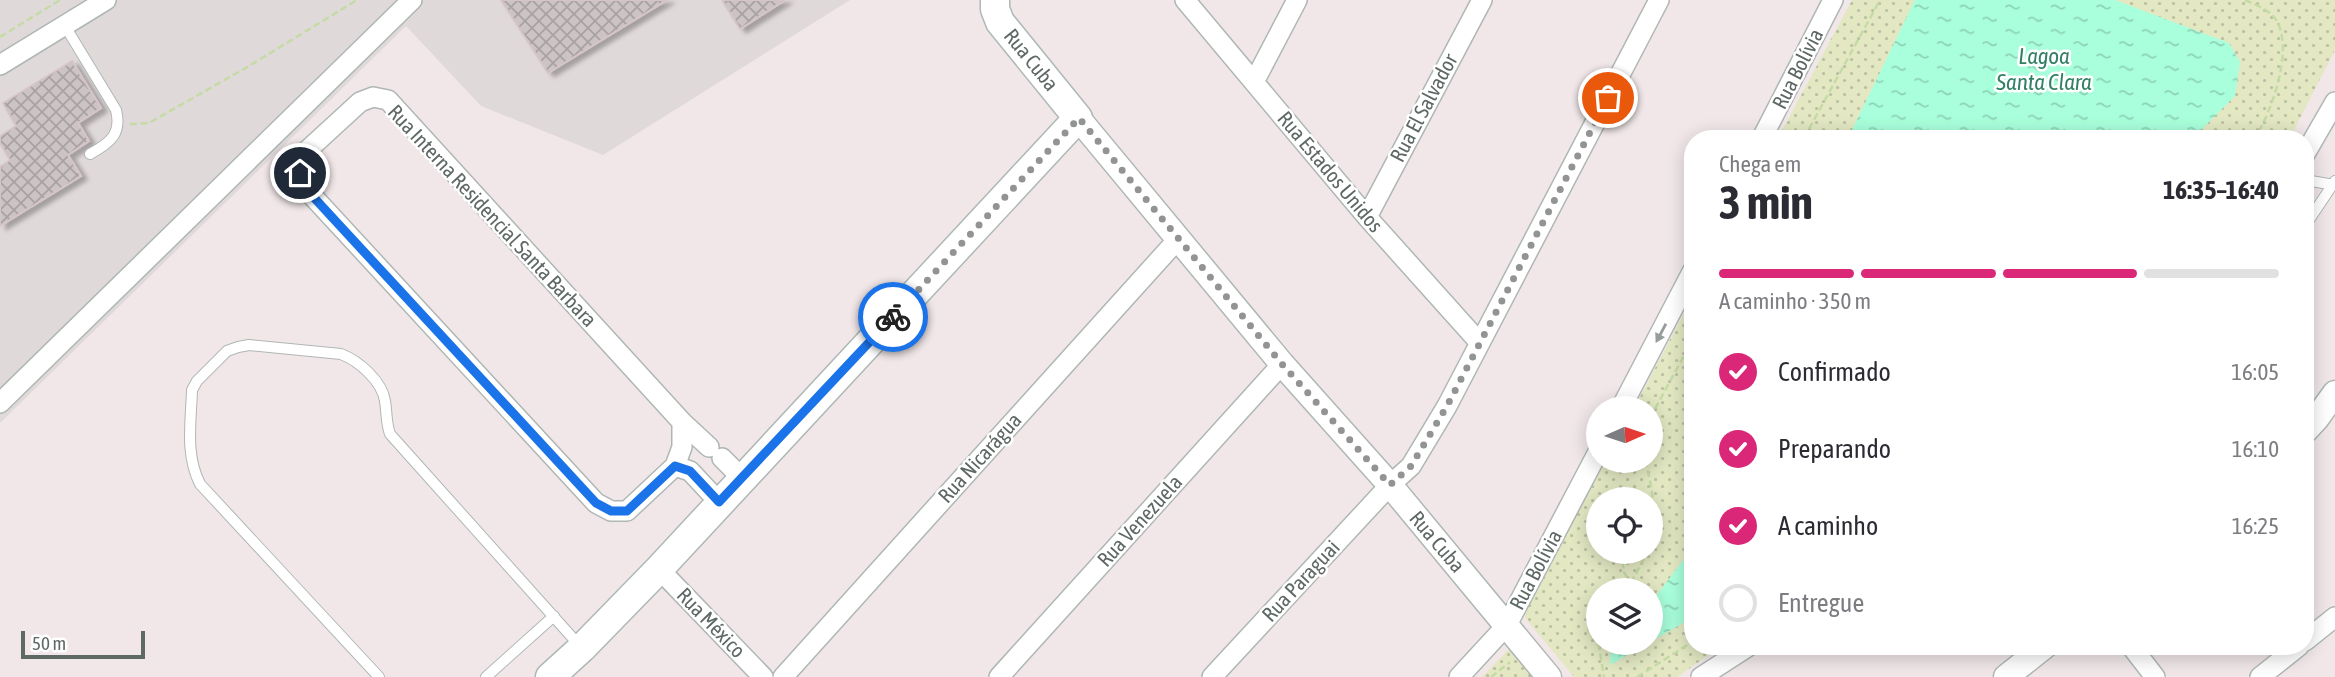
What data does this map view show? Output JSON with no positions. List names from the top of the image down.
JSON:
{
  "streets": {
    "main road": ["Rua Cuba"],
    "street": [
      "Rua Bolívia",
      "Rua El Salvador",
      "Rua Estados Unidos",
      "Rua Interna Residencial Santa Barbara",
      "Rua Nicarágua",
      "Rua Venezuela",
      "Rua Paraguai",
      "Rua México"
    ]
  },
  "crossings": [
    ["Rua Cuba", "Rua Bolívia"],
    ["Rua Cuba", "Rua Nicarágua"],
    ["Rua Cuba", "Rua Venezuela"],
    ["Rua Cuba", "Rua Paraguai"],
    ["Rua El Salvador", "Rua Estados Unidos"],
    ["Rua Estados Unidos", "Rua Paraguai"]
  ],
  "water": ["Lagoa Santa Clara"],
  "scale_bar": "50 m",
  "north": "right",
  "page": {
    "heading": ["3 min", "Chega em", "16:35–16:40"],
    "bar": "A caminho · 350 m",
    "list": [
      ["Confirmado", "16:05"],
      ["Preparando", "16:10"],
      ["A caminho", "16:25"],
      "Entregue"
    ],
    "scale": "50 m"
  }
}
